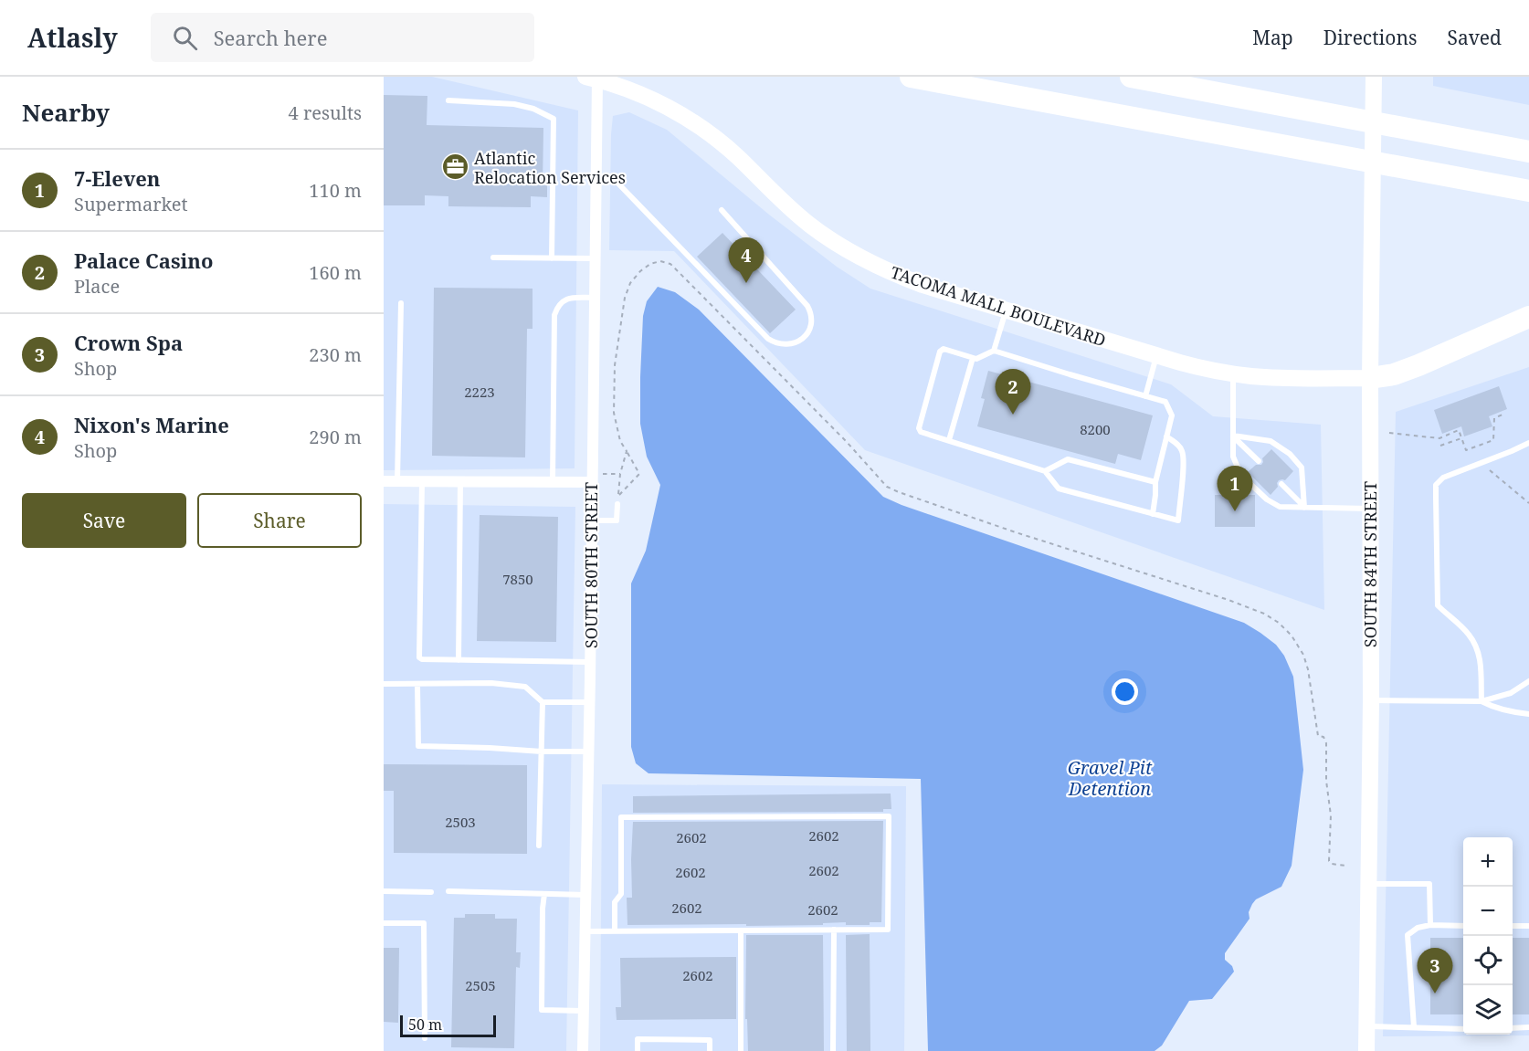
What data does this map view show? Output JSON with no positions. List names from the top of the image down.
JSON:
{
  "streets": {
    "main road": ["TACOMA MALL BOULEVARD", "SOUTH 84TH STREET"],
    "street": ["SOUTH 80TH STREET"]
  },
  "crossings": [
    ["TACOMA MALL BOULEVARD", "SOUTH 84TH STREET"],
    ["TACOMA MALL BOULEVARD", "SOUTH 80TH STREET"]
  ],
  "water": ["Gravel Pit Detention"],
  "places": {
    "office": ["Atlantic Relocation Services"]
  },
  "house_numbers": [
    "2223",
    "8200",
    "7850",
    "2503",
    "2602",
    "2602",
    "2602",
    "2602",
    "2602",
    "2602",
    "2602",
    "2505"
  ],
  "scale_bar": "50 m",
  "page": {
    "header": "Atlasly",
    "search": "Search here",
    "nav": ["Map", "Directions", "Saved"],
    "heading": ["Nearby", "4 results"],
    "list": [
      {
        "mark": "1",
        "name": "7-Eleven",
        "note": "Supermarket",
        "value": "110 m"
      },
      {
        "mark": "2",
        "name": "Palace Casino",
        "note": "Place",
        "value": "160 m"
      },
      {
        "mark": "3",
        "name": "Crown Spa",
        "note": "Shop",
        "value": "230 m"
      },
      {
        "mark": "4",
        "name": "Nixon's Marine",
        "note": "Shop",
        "value": "290 m"
      }
    ],
    "pins": [
      "4",
      "2",
      "1",
      "3"
    ],
    "buttons": ["Save", "Share"],
    "map_buttons": ["+", "−"],
    "scale": "50 m"
  }
}
